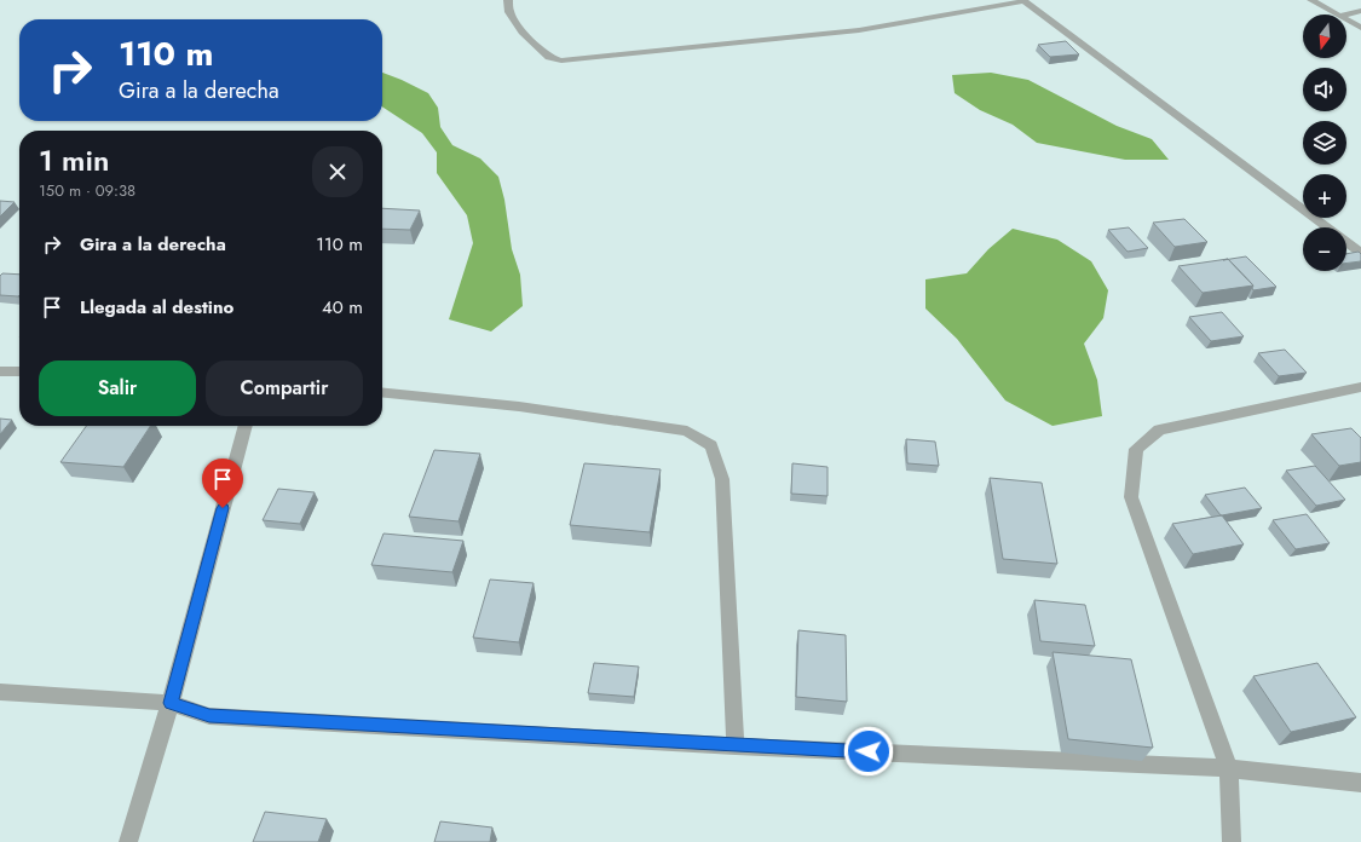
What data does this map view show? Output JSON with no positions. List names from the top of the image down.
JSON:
{
  "north": "bottom",
  "page": {
    "map_buttons": ["+", "−"],
    "turn": ["110 m", "Gira a la derecha"],
    "heading": ["1 min", "150 m · 09:38"],
    "list": [
      {
        "name": "Gira a la derecha",
        "value": "110 m"
      },
      {
        "name": "Llegada al destino",
        "value": "40 m"
      }
    ],
    "buttons": ["Salir", "Compartir"]
  }
}
